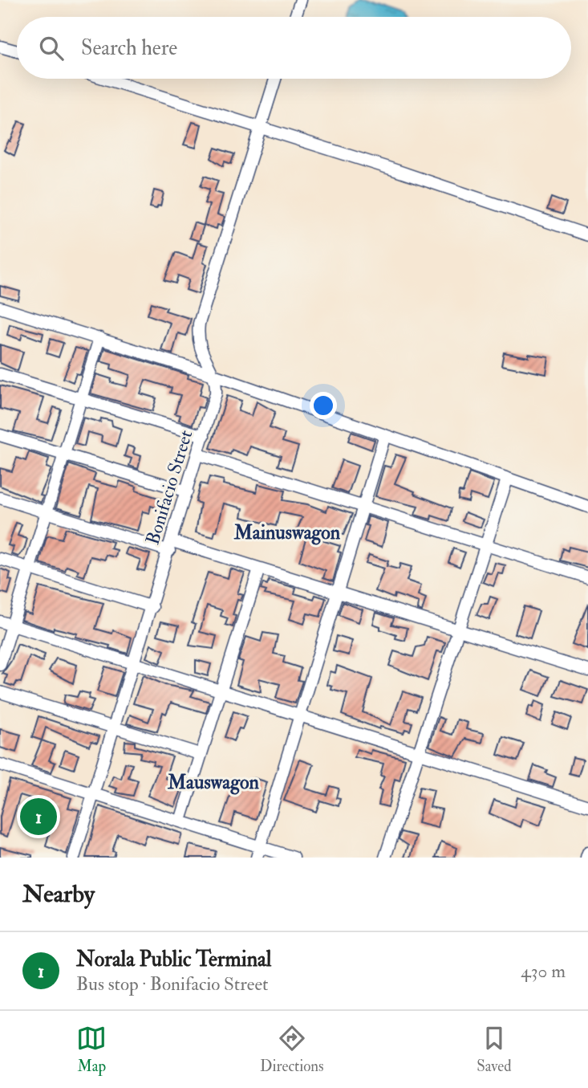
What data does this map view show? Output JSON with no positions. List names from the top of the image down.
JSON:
{
  "streets": {
    "street": ["Bonifacio Street"]
  },
  "districts": ["Mainuswagon", "Mauswagon"],
  "page": {
    "search": "Search here",
    "pins": "1",
    "heading": "Nearby",
    "list": [
      {
        "mark": "1",
        "name": "Norala Public Terminal",
        "note": "Bus stop · Bonifacio Street",
        "value": "430 m"
      }
    ],
    "nav": ["Map", "Directions", "Saved"]
  }
}
